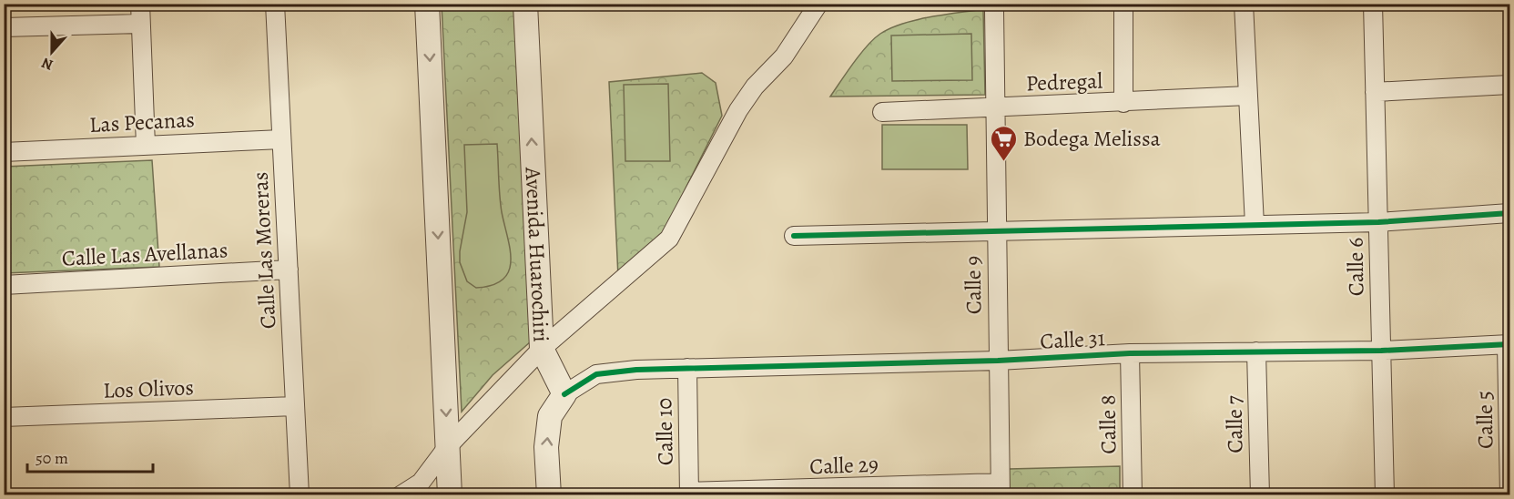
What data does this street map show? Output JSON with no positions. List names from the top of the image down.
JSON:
{
  "streets": {
    "street": [
      "Pedregal",
      "Las Pecanas",
      "Calle Las Moreras",
      "Calle Las Avellanas",
      "Avenida Huarochiri",
      "Calle 6",
      "Calle 9",
      "Calle 31",
      "Los Olivos",
      "Calle 5",
      "Calle 8",
      "Calle 7",
      "Calle 10",
      "Calle 29"
    ]
  },
  "crossings": [
    ["Pedregal", "Calle 9"],
    ["Las Pecanas", "Calle Las Moreras"],
    ["Calle Las Moreras", "Calle Las Avellanas"],
    ["Calle Las Moreras", "Los Olivos"],
    ["Avenida Huarochiri", "Calle 31"],
    ["Calle 6", "Calle 31"],
    ["Calle 9", "Calle 31"],
    ["Calle 9", "Calle 29"],
    ["Calle 31", "Calle 5"],
    ["Calle 31", "Calle 8"],
    ["Calle 31", "Calle 7"],
    ["Calle 31", "Calle 10"],
    ["Calle 10", "Calle 29"]
  ],
  "places": {
    "supermarket": ["Bodega Melissa"]
  },
  "scale_bar": "50 m",
  "north": "bottom"
}
